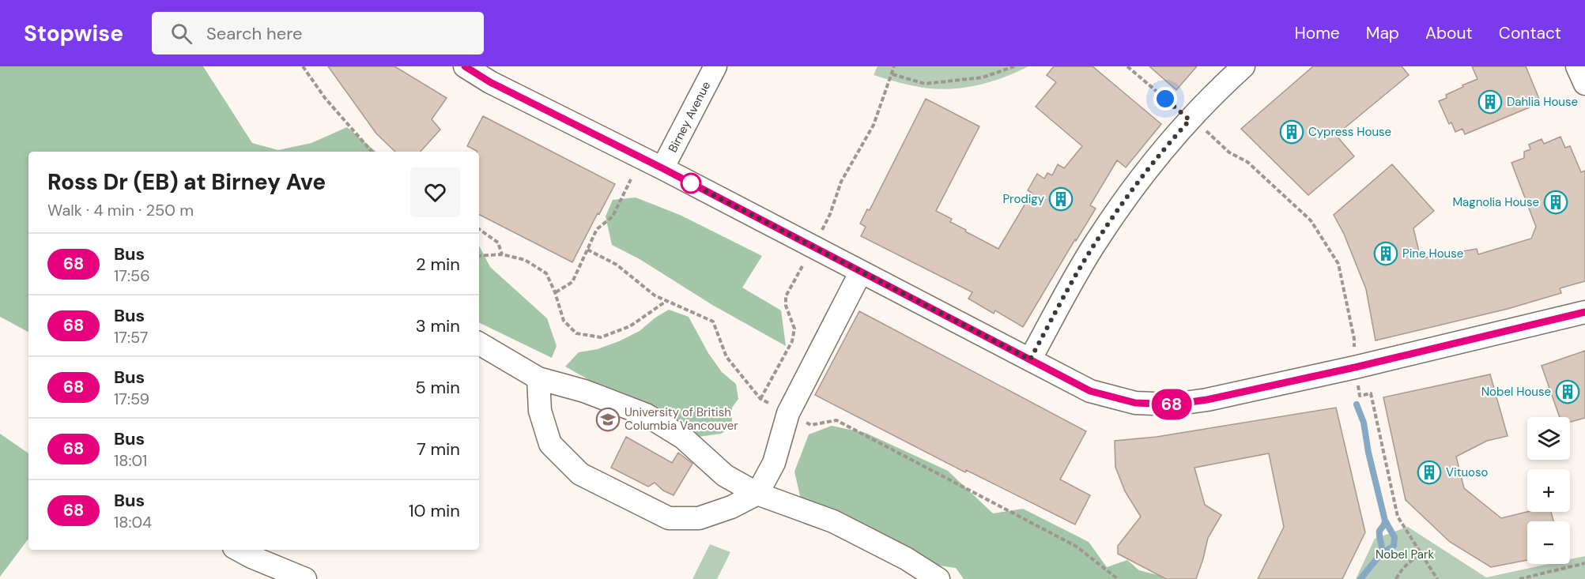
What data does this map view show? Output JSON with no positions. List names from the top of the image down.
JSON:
{
  "streets": {
    "street": ["Birney Avenue"]
  },
  "parks": ["Nobel Park"],
  "places": {
    "building": [
      "Dahlia House",
      "Cypress House",
      "Prodigy",
      "Magnolia House",
      "Pine House",
      "Nobel House",
      "Vituoso"
    ],
    "school or university": ["University of British Columbia Vancouver"]
  },
  "lines": ["bus line 68"],
  "page": {
    "header": "Stopwise",
    "search": "Search here",
    "nav": [
      "Home",
      "Map",
      "About",
      "Contact"
    ],
    "on_map": "68",
    "heading": ["Ross Dr (EB) at Birney Ave", "Walk · 4 min · 250 m"],
    "list": [
      {
        "mark": "68",
        "name": "Bus",
        "note": "17:56",
        "value": "2 min"
      },
      {
        "mark": "68",
        "name": "Bus",
        "note": "17:57",
        "value": "3 min"
      },
      {
        "mark": "68",
        "name": "Bus",
        "note": "17:59",
        "value": "5 min"
      },
      {
        "mark": "68",
        "name": "Bus",
        "note": "18:01",
        "value": "7 min"
      },
      {
        "mark": "68",
        "name": "Bus",
        "note": "18:04",
        "value": "10 min"
      }
    ],
    "map_buttons": ["+", "−"]
  }
}
